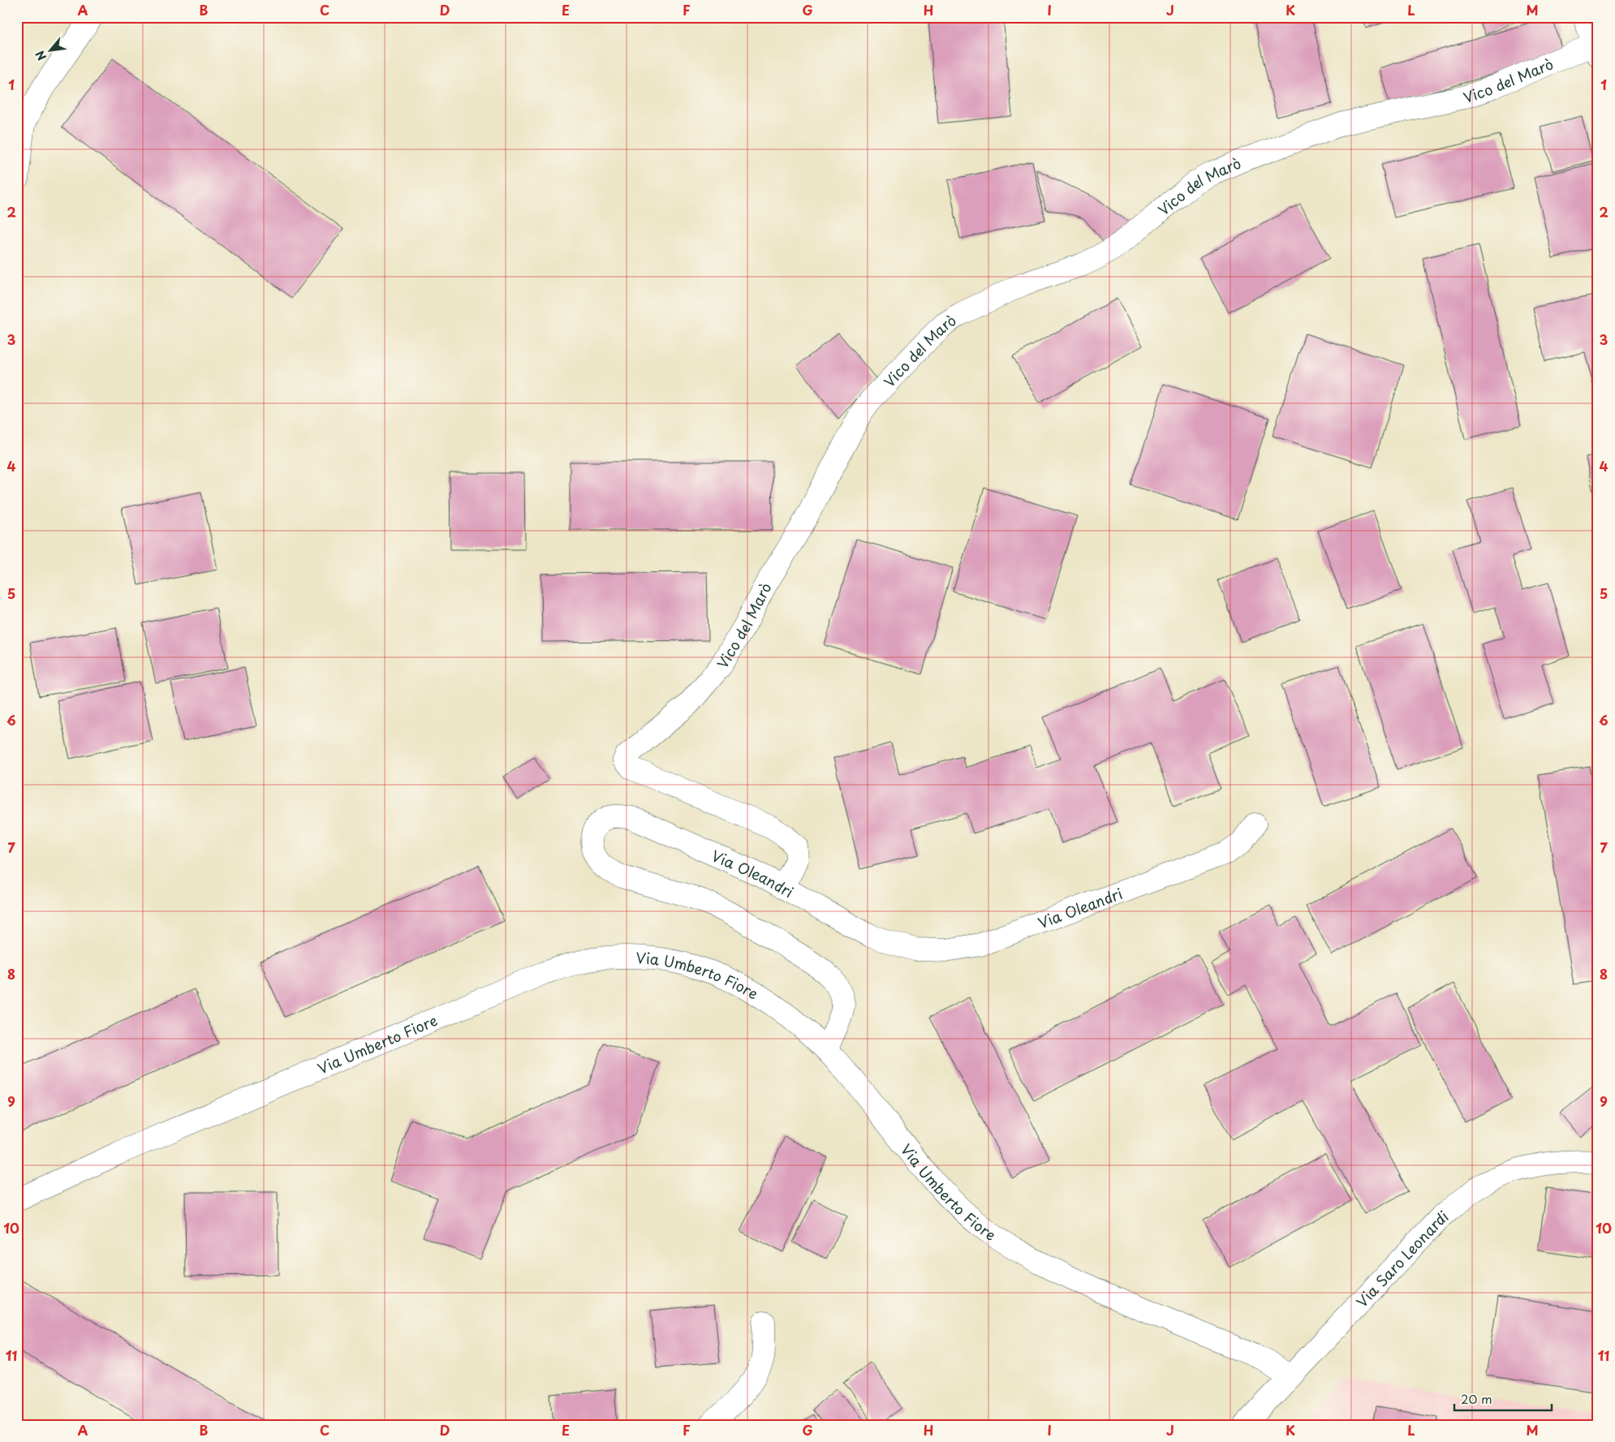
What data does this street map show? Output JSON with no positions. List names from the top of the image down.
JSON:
{
  "streets": {
    "street": [
      "Vico del Marò",
      "Via Oleandri",
      "Via Umberto Fiore",
      "Via Saro Leonardi"
    ]
  },
  "crossings": [
    ["Vico del Marò", "Via Oleandri"],
    ["Via Oleandri", "Via Umberto Fiore"],
    ["Via Umberto Fiore", "Via Saro Leonardi"]
  ],
  "scale_bar": "20 m",
  "north": "bottom left",
  "grid": {
    "columns": [
      "A",
      "B",
      "C",
      "D",
      "E",
      "F",
      "G",
      "H",
      "I",
      "J",
      "K",
      "L",
      "M"
    ],
    "rows": [
      "1",
      "2",
      "3",
      "4",
      "5",
      "6",
      "7",
      "8",
      "9",
      "10",
      "11"
    ]
  }
}
